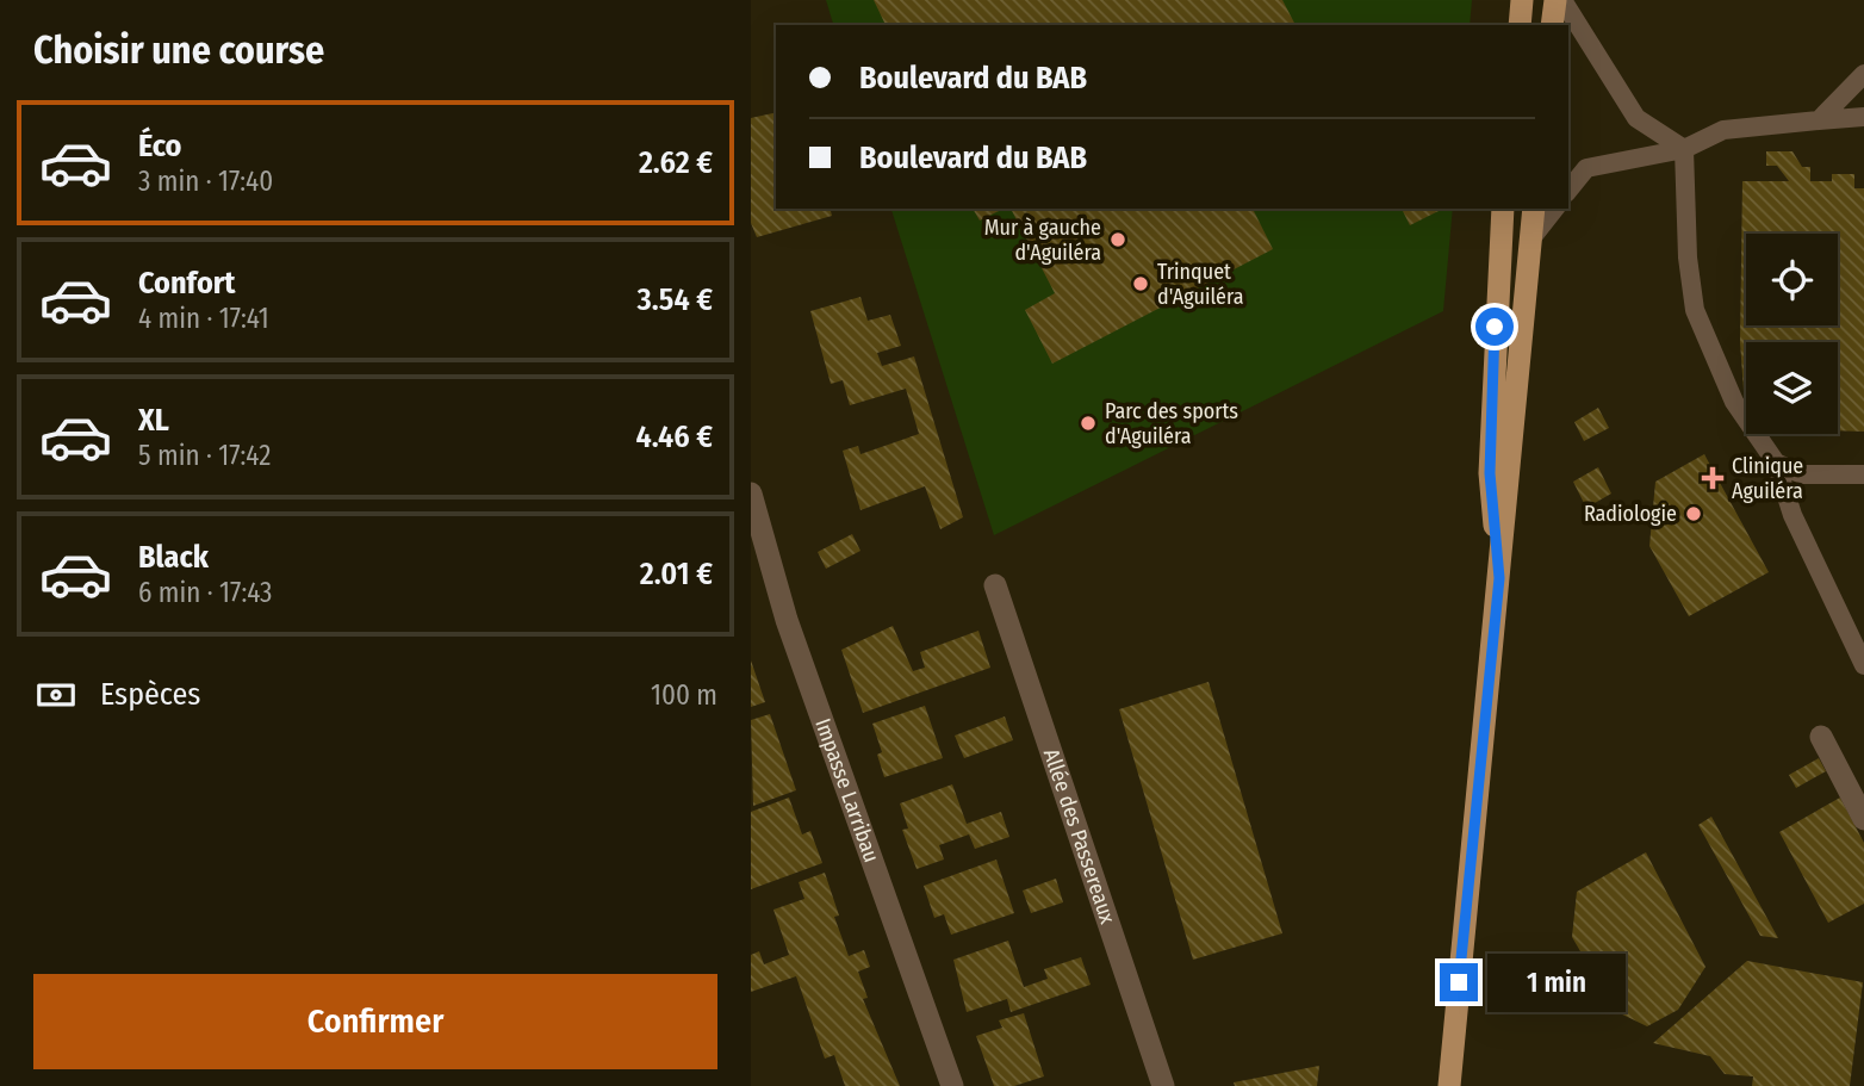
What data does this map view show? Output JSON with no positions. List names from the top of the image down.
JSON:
{
  "streets": {
    "street": ["Impasse Larribau", "Allée des Passereaux"]
  },
  "places": {
    "other": [
      "Mur à gauche d'Aguiléra",
      "Trinquet d'Aguiléra",
      "Parc des sports d'Aguiléra",
      "Radiologie"
    ],
    "health": ["Clinique Aguiléra"]
  },
  "page": {
    "heading": "Choisir une course",
    "banner": ["Boulevard du BAB", "Boulevard du BAB"],
    "list": [
      {
        "name": "Éco",
        "note": "3 min · 17:40",
        "value": "2.62 €"
      },
      {
        "name": "Confort",
        "note": "4 min · 17:41",
        "value": "3.54 €"
      },
      {
        "name": "XL",
        "note": "5 min · 17:42",
        "value": "4.46 €"
      },
      {
        "name": "Black",
        "note": "6 min · 17:43",
        "value": "2.01 €"
      }
    ],
    "pay": ["Espèces", "100 m"],
    "bubble": "1 min",
    "buttons": "Confirmer"
  }
}
